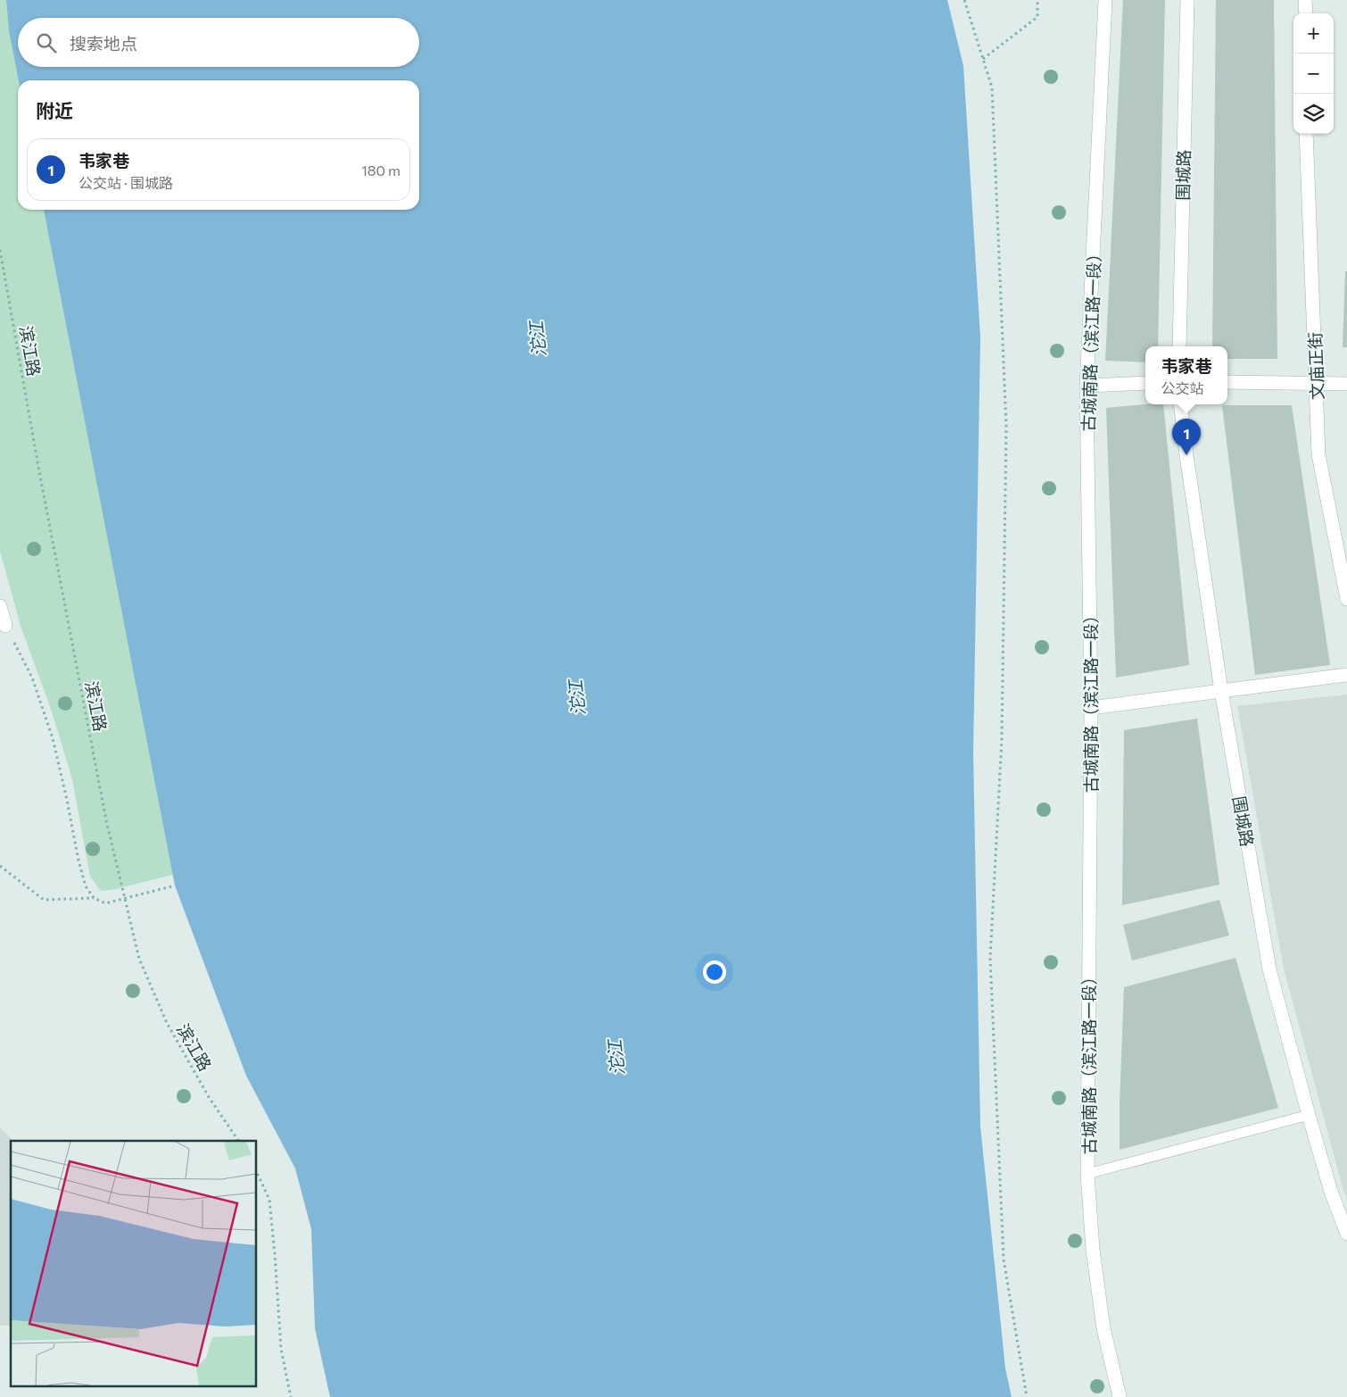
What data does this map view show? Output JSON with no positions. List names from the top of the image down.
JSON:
{
  "streets": {
    "street": ["围城路", "古城南路（滨江路一段）", "文庙正街"],
    "path": ["滨江路"]
  },
  "water": ["沱江"],
  "page": {
    "map_buttons": ["+", "−"],
    "search": "搜索地点",
    "heading": "附近",
    "list": [
      {
        "mark": "1",
        "name": "韦家巷",
        "note": "公交站 · 围城路",
        "value": "180 m"
      }
    ],
    "popup": ["韦家巷", "公交站"],
    "pins": "1"
  }
}
